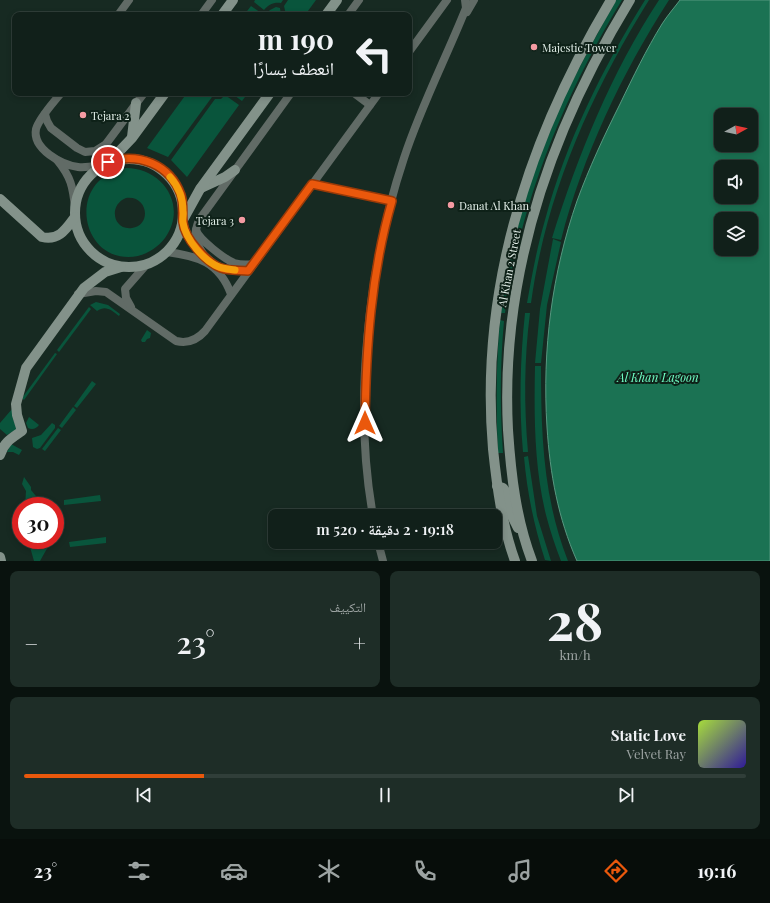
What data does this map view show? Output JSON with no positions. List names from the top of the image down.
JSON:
{
  "streets": {
    "main road": ["Al Khan 2 Street"]
  },
  "water": ["Al Khan Lagoon"],
  "places": [
    "Majestic Tower",
    "Tejara 2",
    "Danat Al Khan",
    "Tejara 3"
  ],
  "north": "right",
  "page": {
    "turn": ["190 m", "انعطف يسارًا"],
    "limit": "30",
    "trip": "19:18 · 2 دقيقة · 520 m",
    "tile": [
      ["28", "km/h"],
      "التكييف"
    ],
    "heat": ["−", "23°", "+"],
    "song": ["Static Love", "Velvet Ray"],
    "tabs": ["19:16", "23°"]
  }
}
